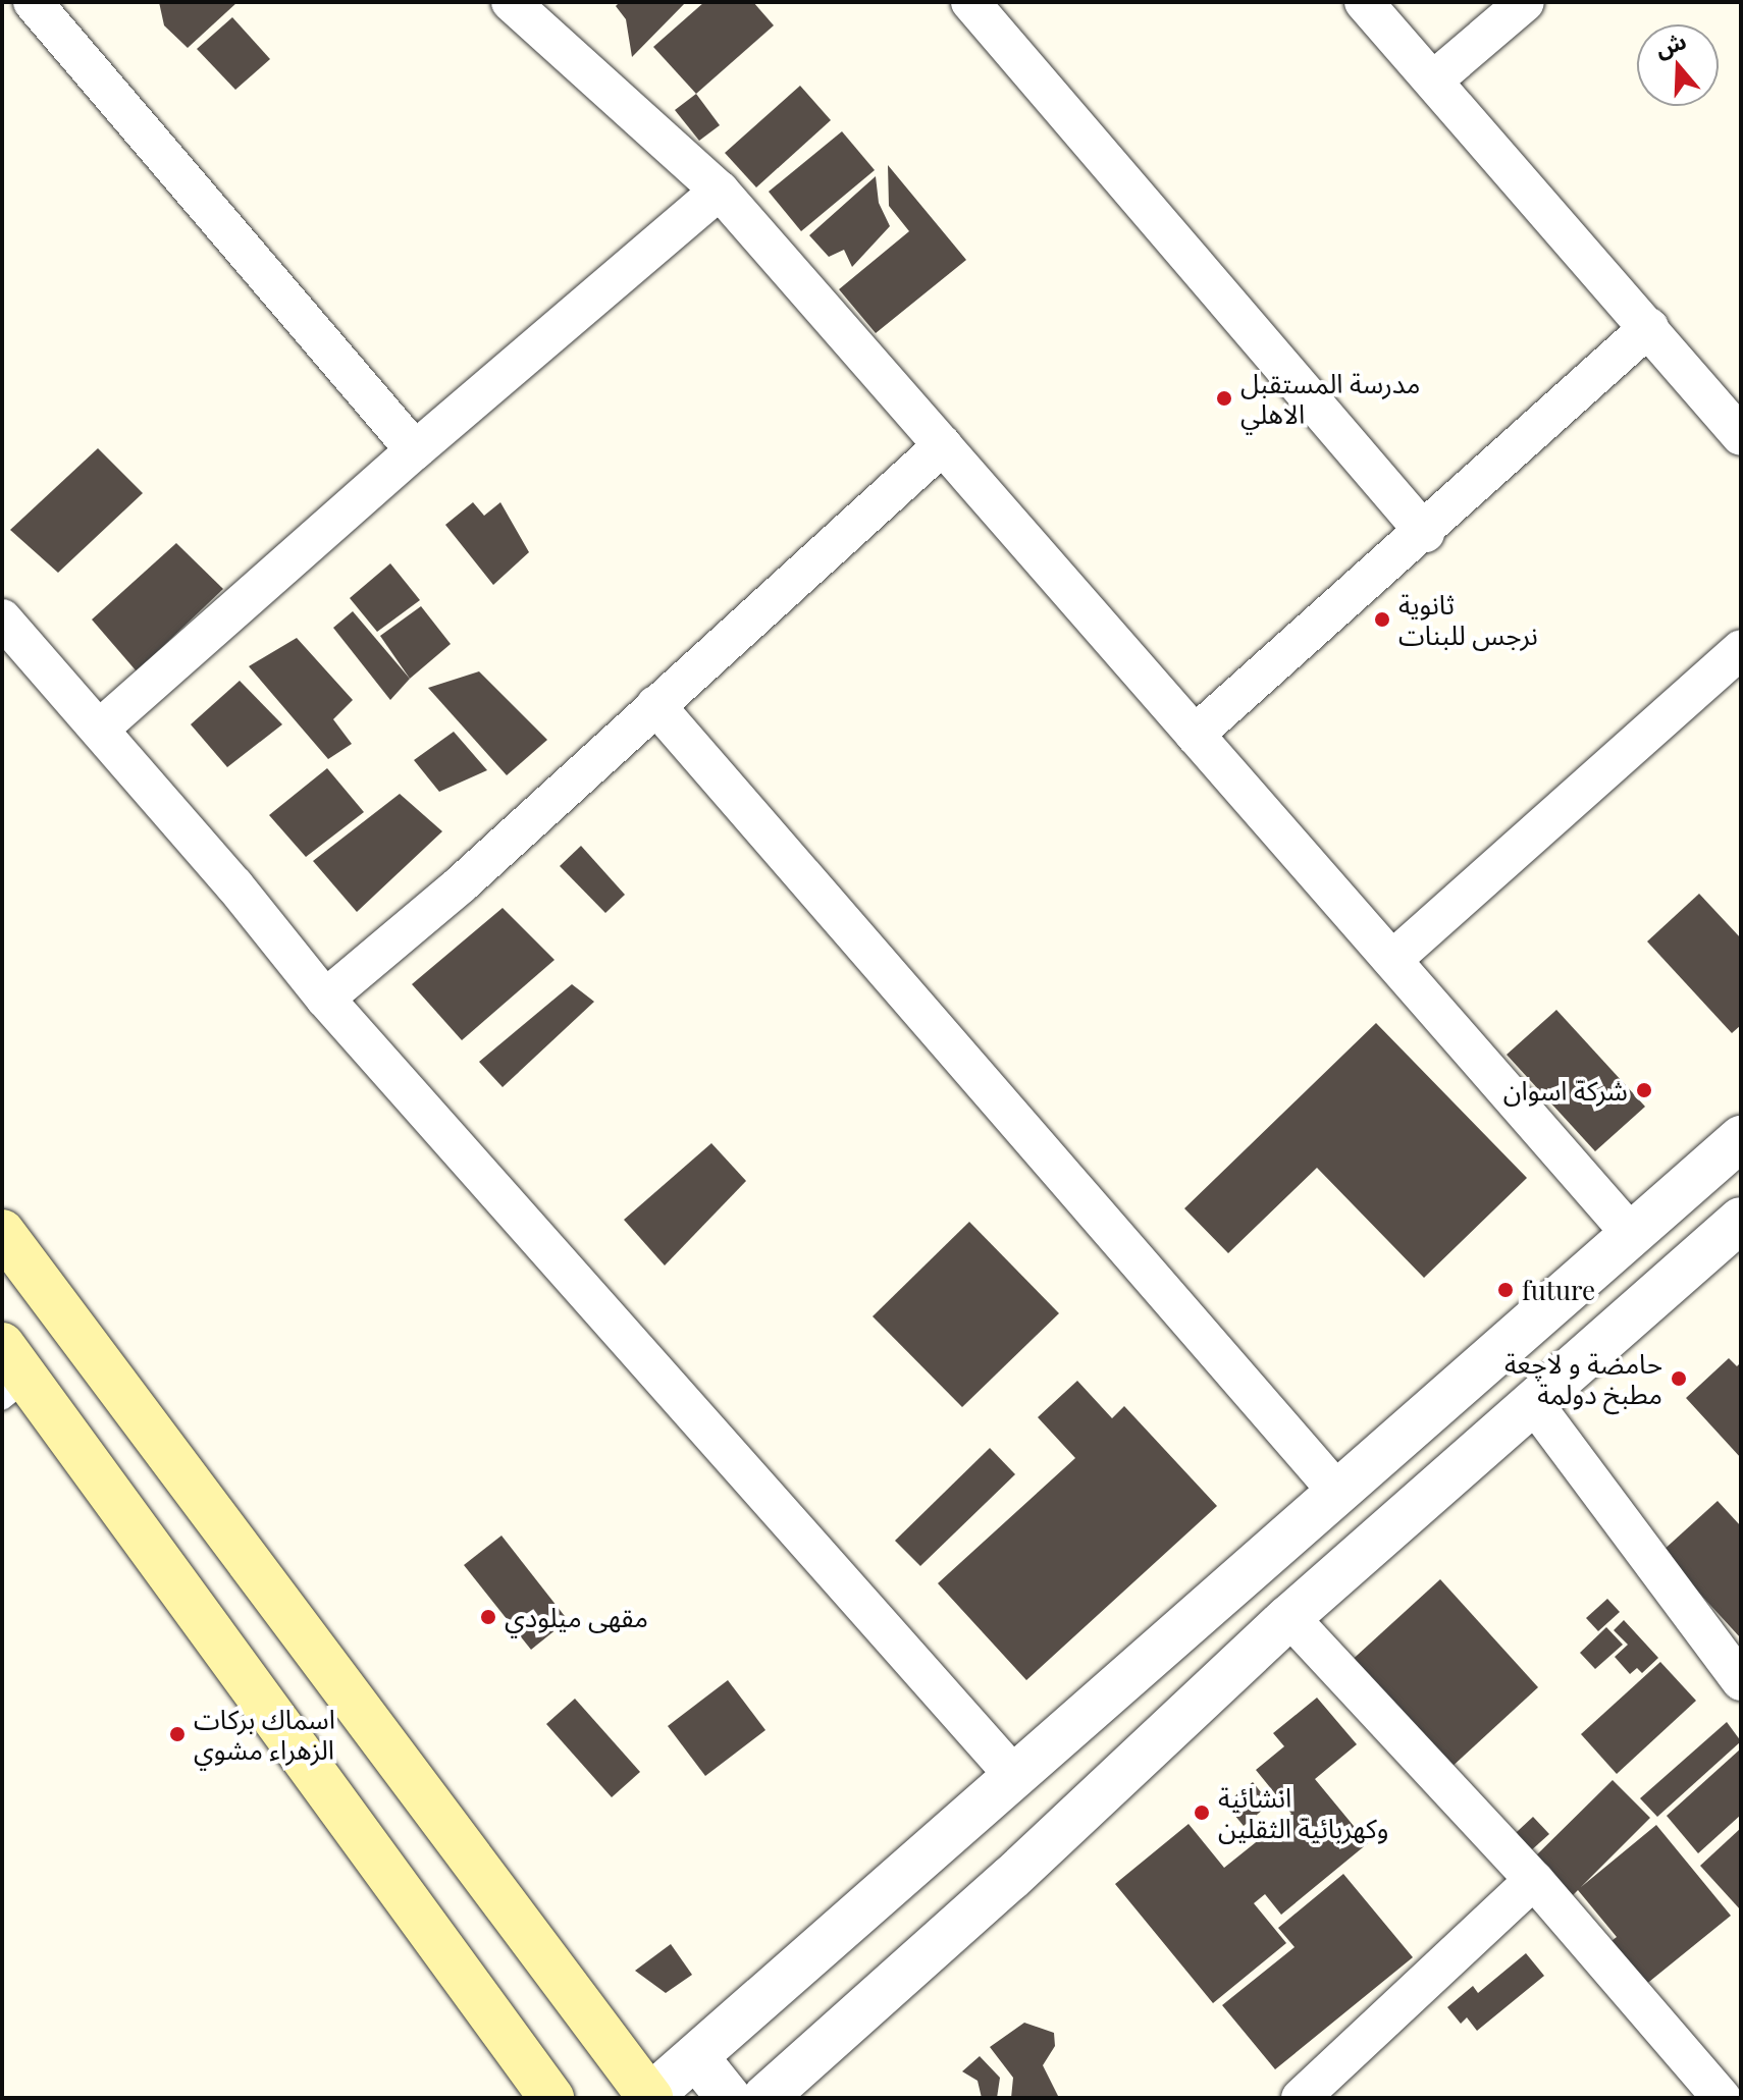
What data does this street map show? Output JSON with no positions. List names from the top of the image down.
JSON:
{
  "places": [
    "مدرسة المستقبل الاهلي",
    "ثانوية نرجس للبنات",
    "شركة اسوان",
    "future",
    "حامضة و لاچعة مطبخ دولمة",
    "مقهى ميلودي",
    "اسماك بركات الزهراء مشوي",
    "انشائية وكهربائية الثقلين"
  ],
  "north": "top"
}
